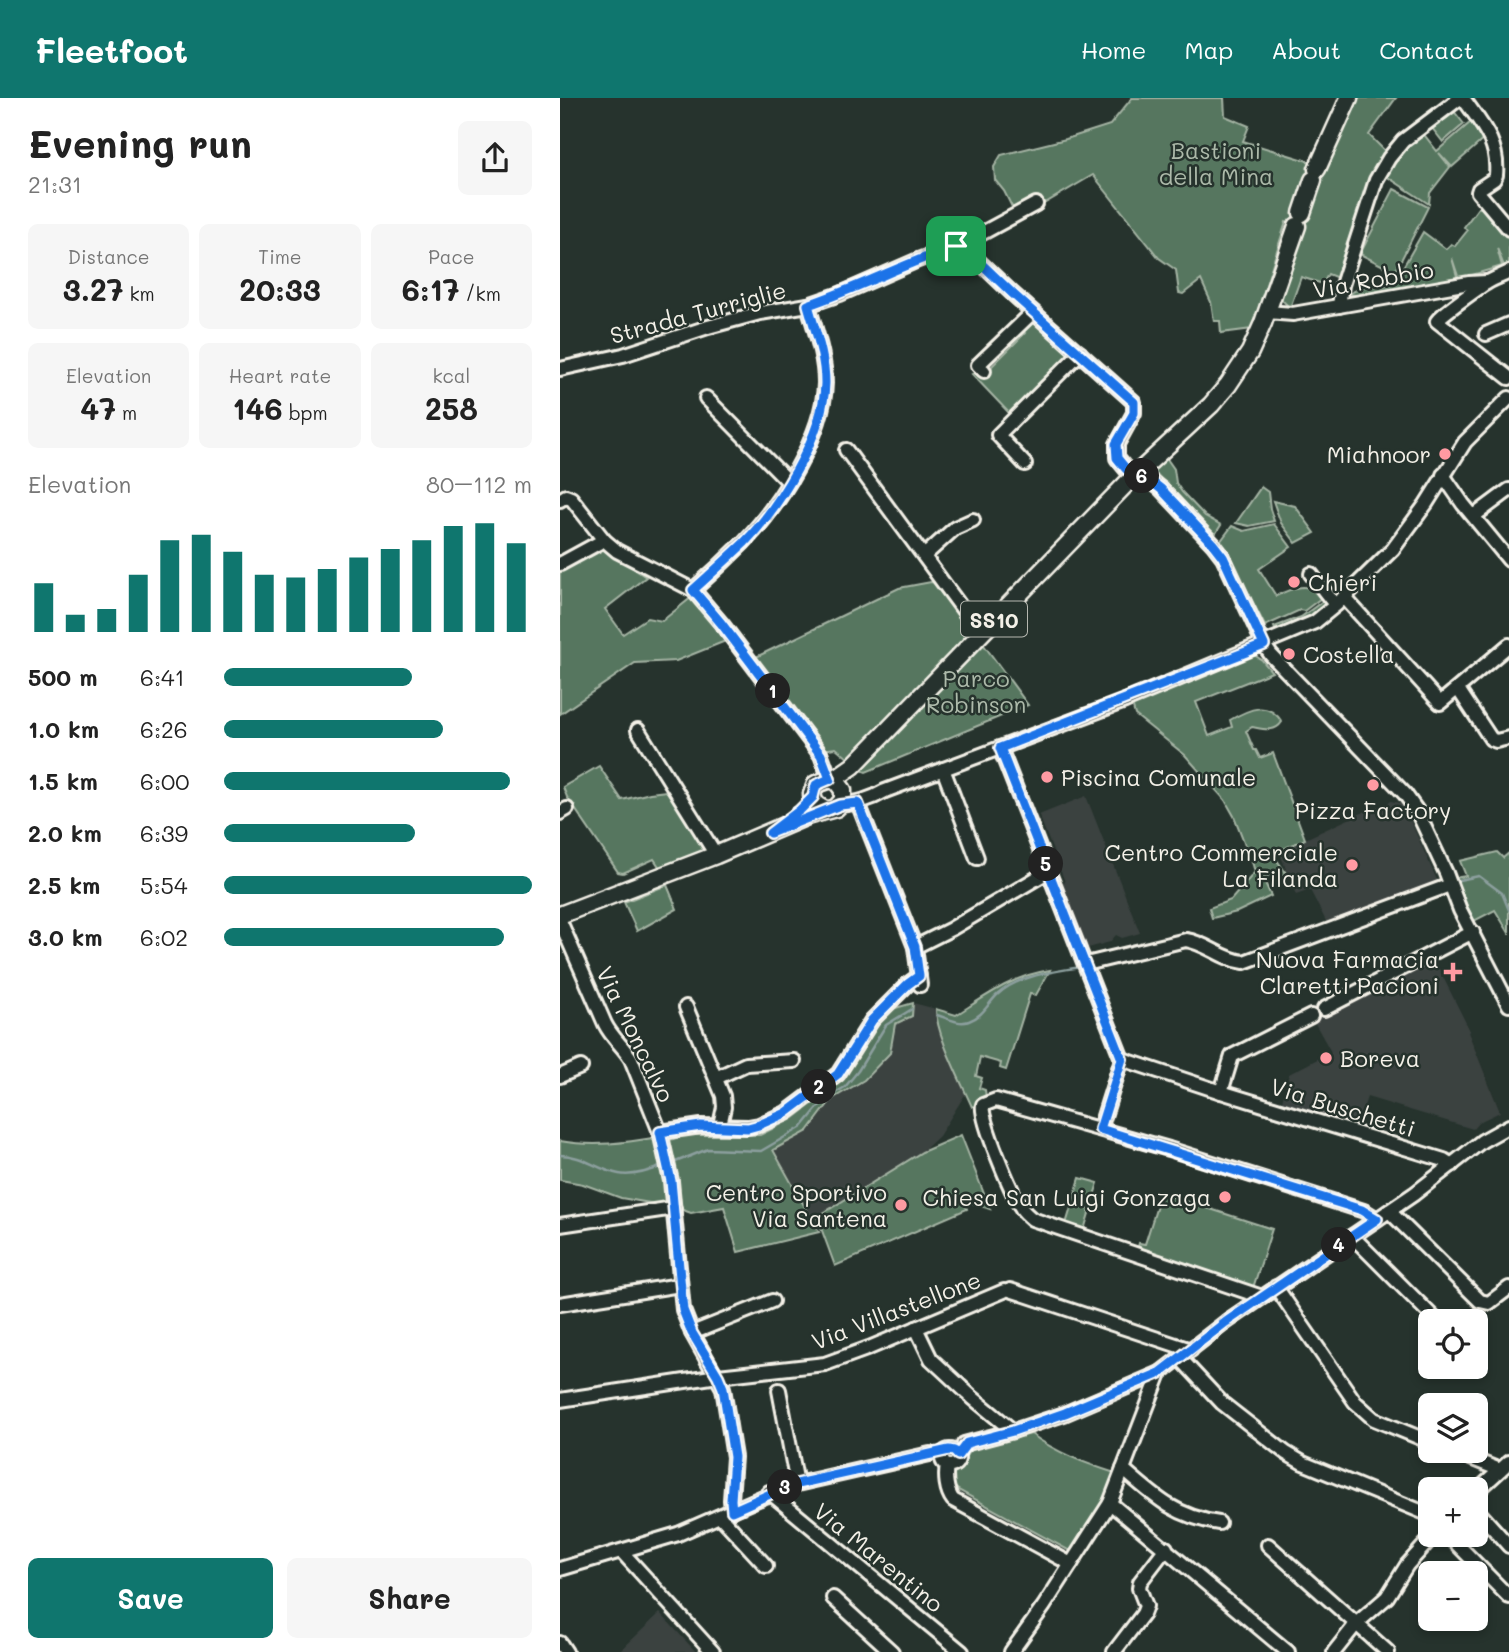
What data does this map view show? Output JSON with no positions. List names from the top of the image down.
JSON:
{
  "streets": {
    "main road": ["SS10"],
    "street": [
      "Via Robbio",
      "Strada Turriglie",
      "Via Moncalvo",
      "Via Buschetti",
      "Via Villastellone",
      "Via Marentino"
    ]
  },
  "crossings": [
    ["Via Robbio", "SS10"],
    ["Via Moncalvo", "Via Villastellone"]
  ],
  "parks": ["Bastioni della Mina", "Parco Robinson"],
  "places": {
    "other": [
      "Miahnoor",
      "Chieri",
      "Costella",
      "Piscina Comunale",
      "Pizza Factory",
      "Centro Commerciale La Filanda",
      "Boreva",
      "Chiesa San Luigi Gonzaga",
      "Centro Sportivo Via Santena"
    ],
    "health": ["Nuova Farmacia Claretti Pacioni"]
  },
  "page": {
    "header": "Fleetfoot",
    "nav": [
      "Home",
      "Map",
      "About",
      "Contact"
    ],
    "heading": ["Evening run", "21:31"],
    "stats": [
      ["Distance", "3.27 km"],
      ["Time", "20:33"],
      ["Pace", "6:17 /km"],
      ["Elevation", "47 m"],
      ["Heart rate", "146 bpm"],
      ["kcal", "258"]
    ],
    "chart": ["Elevation", "80–112 m"],
    "pins": [
      "6",
      "1",
      "5",
      "2",
      "4",
      "3"
    ],
    "list": [
      {
        "name": "500 m",
        "note": "6:41"
      },
      {
        "name": "1.0 km",
        "note": "6:26"
      },
      {
        "name": "1.5 km",
        "note": "6:00"
      },
      {
        "name": "2.0 km",
        "note": "6:39"
      },
      {
        "name": "2.5 km",
        "note": "5:54"
      },
      {
        "name": "3.0 km",
        "note": "6:02"
      }
    ],
    "map_buttons": ["+", "−"],
    "buttons": ["Save", "Share"]
  }
}
